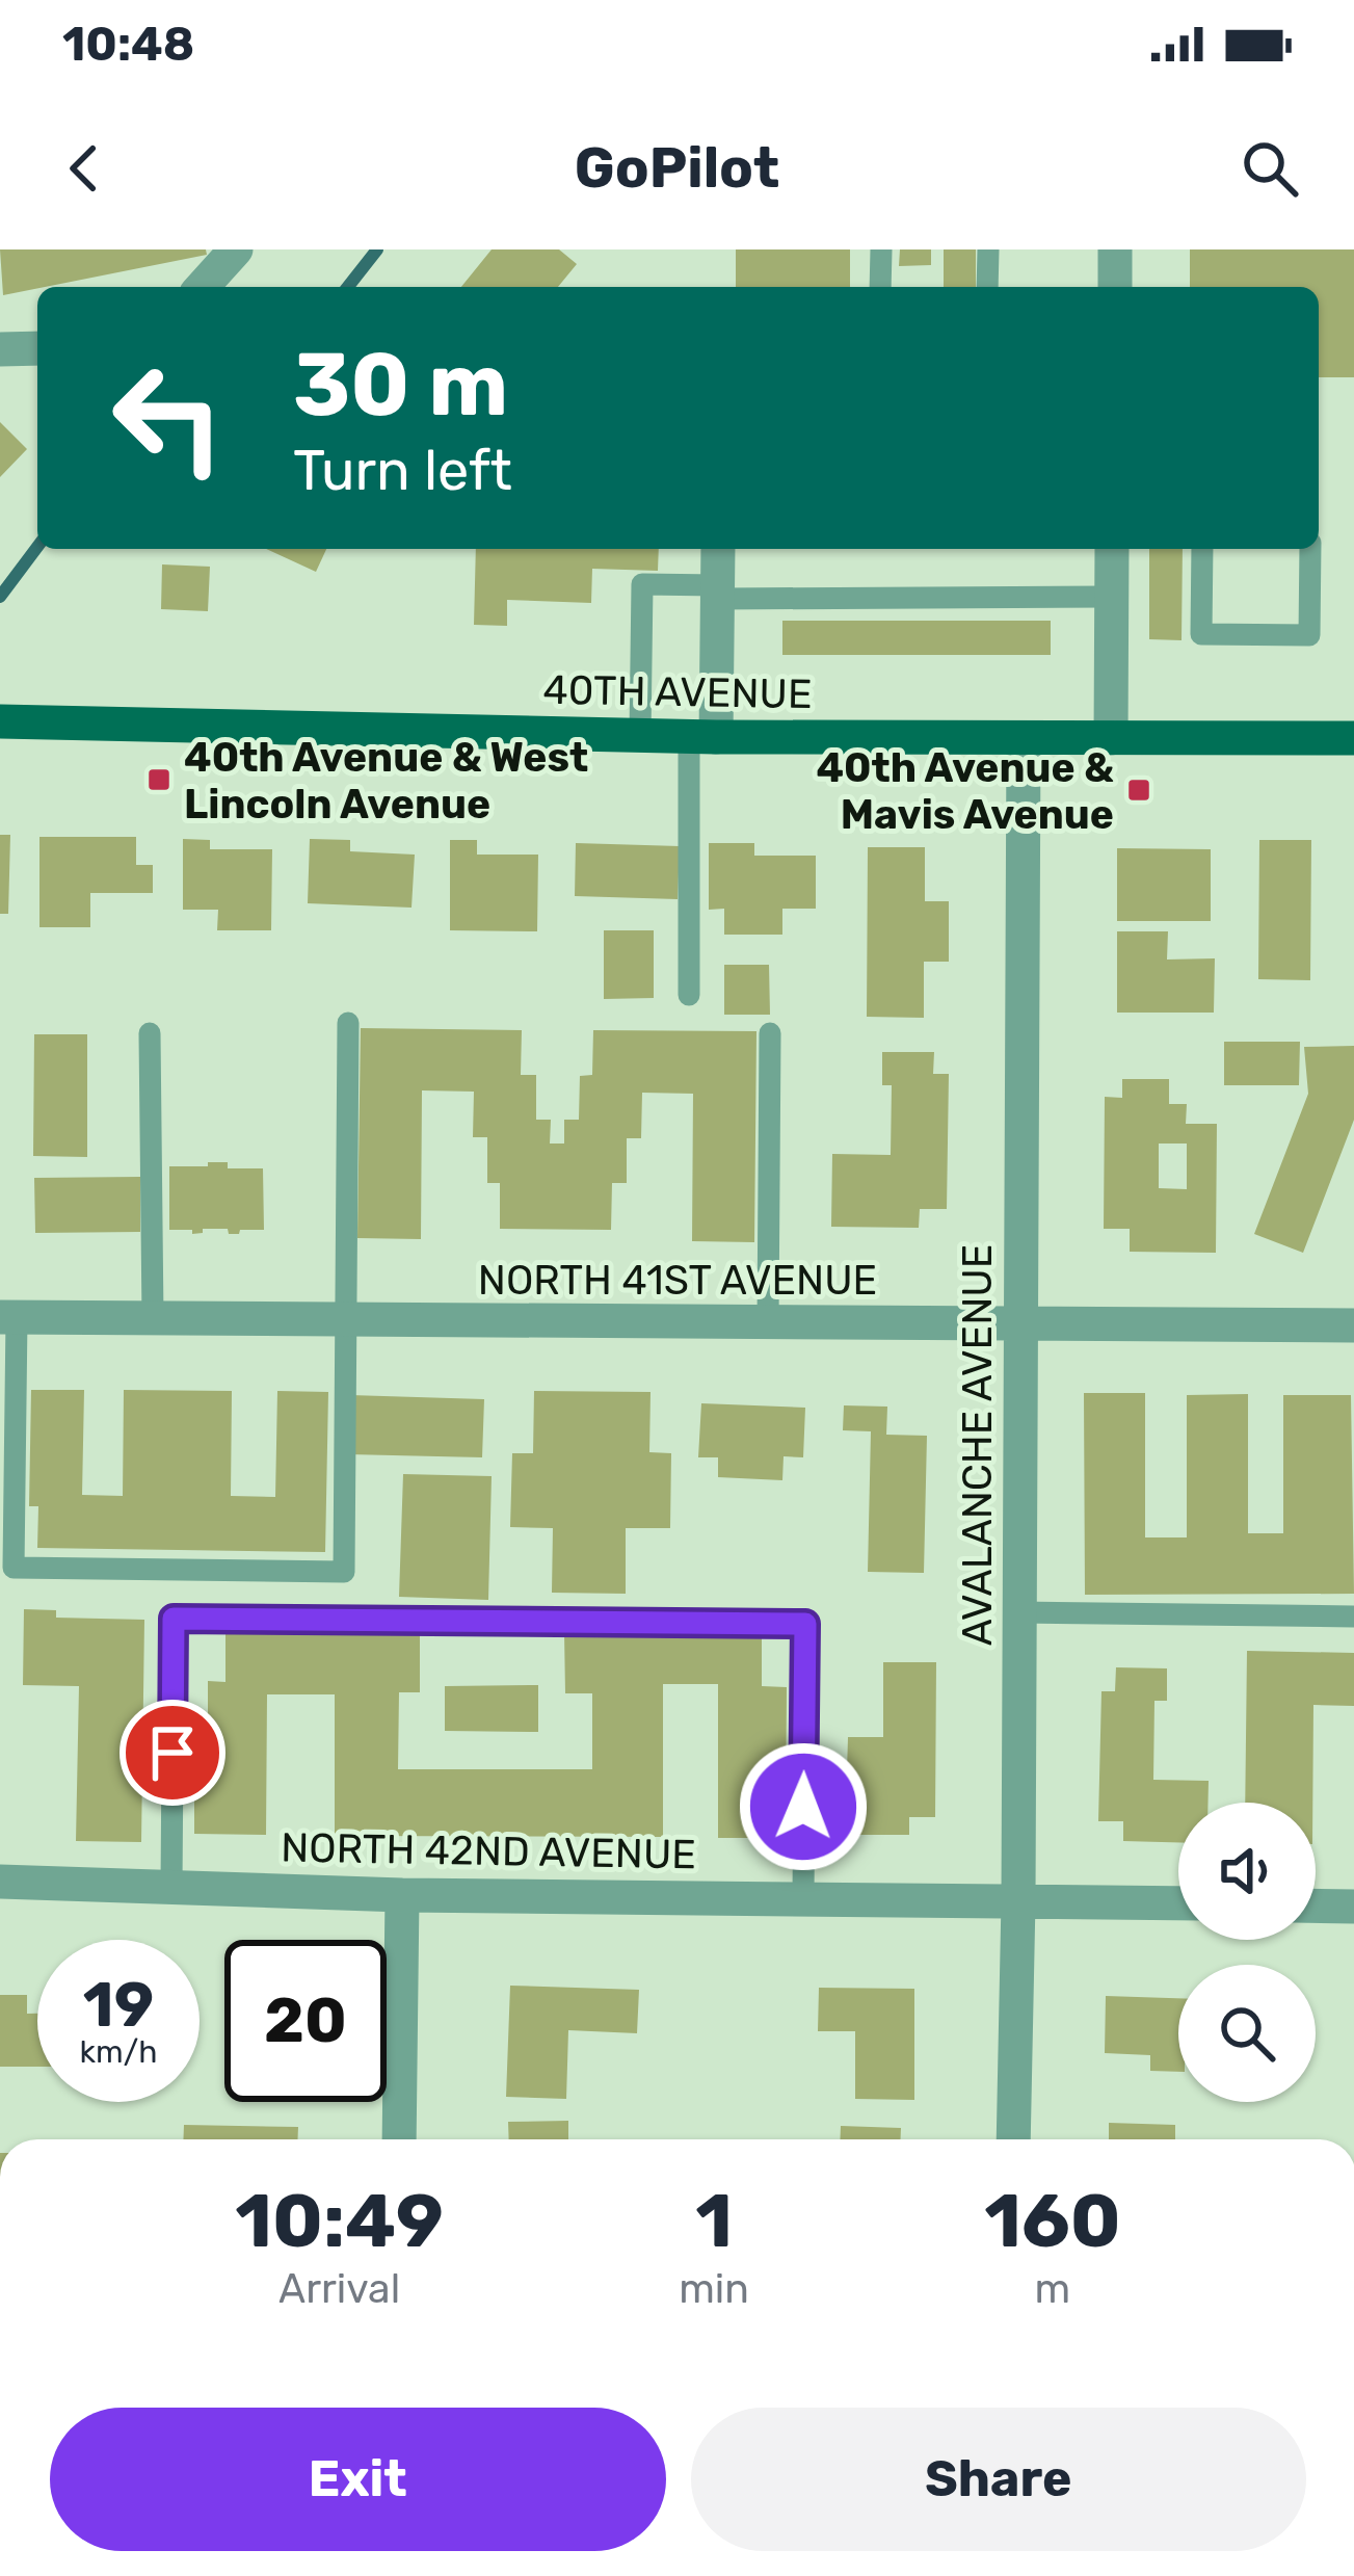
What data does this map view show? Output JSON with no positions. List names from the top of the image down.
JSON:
{
  "streets": {
    "main road": ["40TH AVENUE"],
    "street": ["NORTH 41ST AVENUE", "AVALANCHE AVENUE", "NORTH 42ND AVENUE"]
  },
  "crossings": [
    ["40TH AVENUE", "AVALANCHE AVENUE"],
    ["NORTH 41ST AVENUE", "AVALANCHE AVENUE"],
    ["AVALANCHE AVENUE", "NORTH 42ND AVENUE"]
  ],
  "places": {
    "transit": ["40th Avenue & West Lincoln Avenue", "40th Avenue & Mavis Avenue"]
  },
  "page": {
    "status": "10:48",
    "header": "GoPilot",
    "turn": ["30 m", "Turn left"],
    "speed": "19 km/h",
    "limit": "20",
    "eta": [
      "10:49",
      "Arrival",
      "1",
      "min",
      "160",
      "m"
    ],
    "buttons": ["Exit", "Share"]
  }
}
